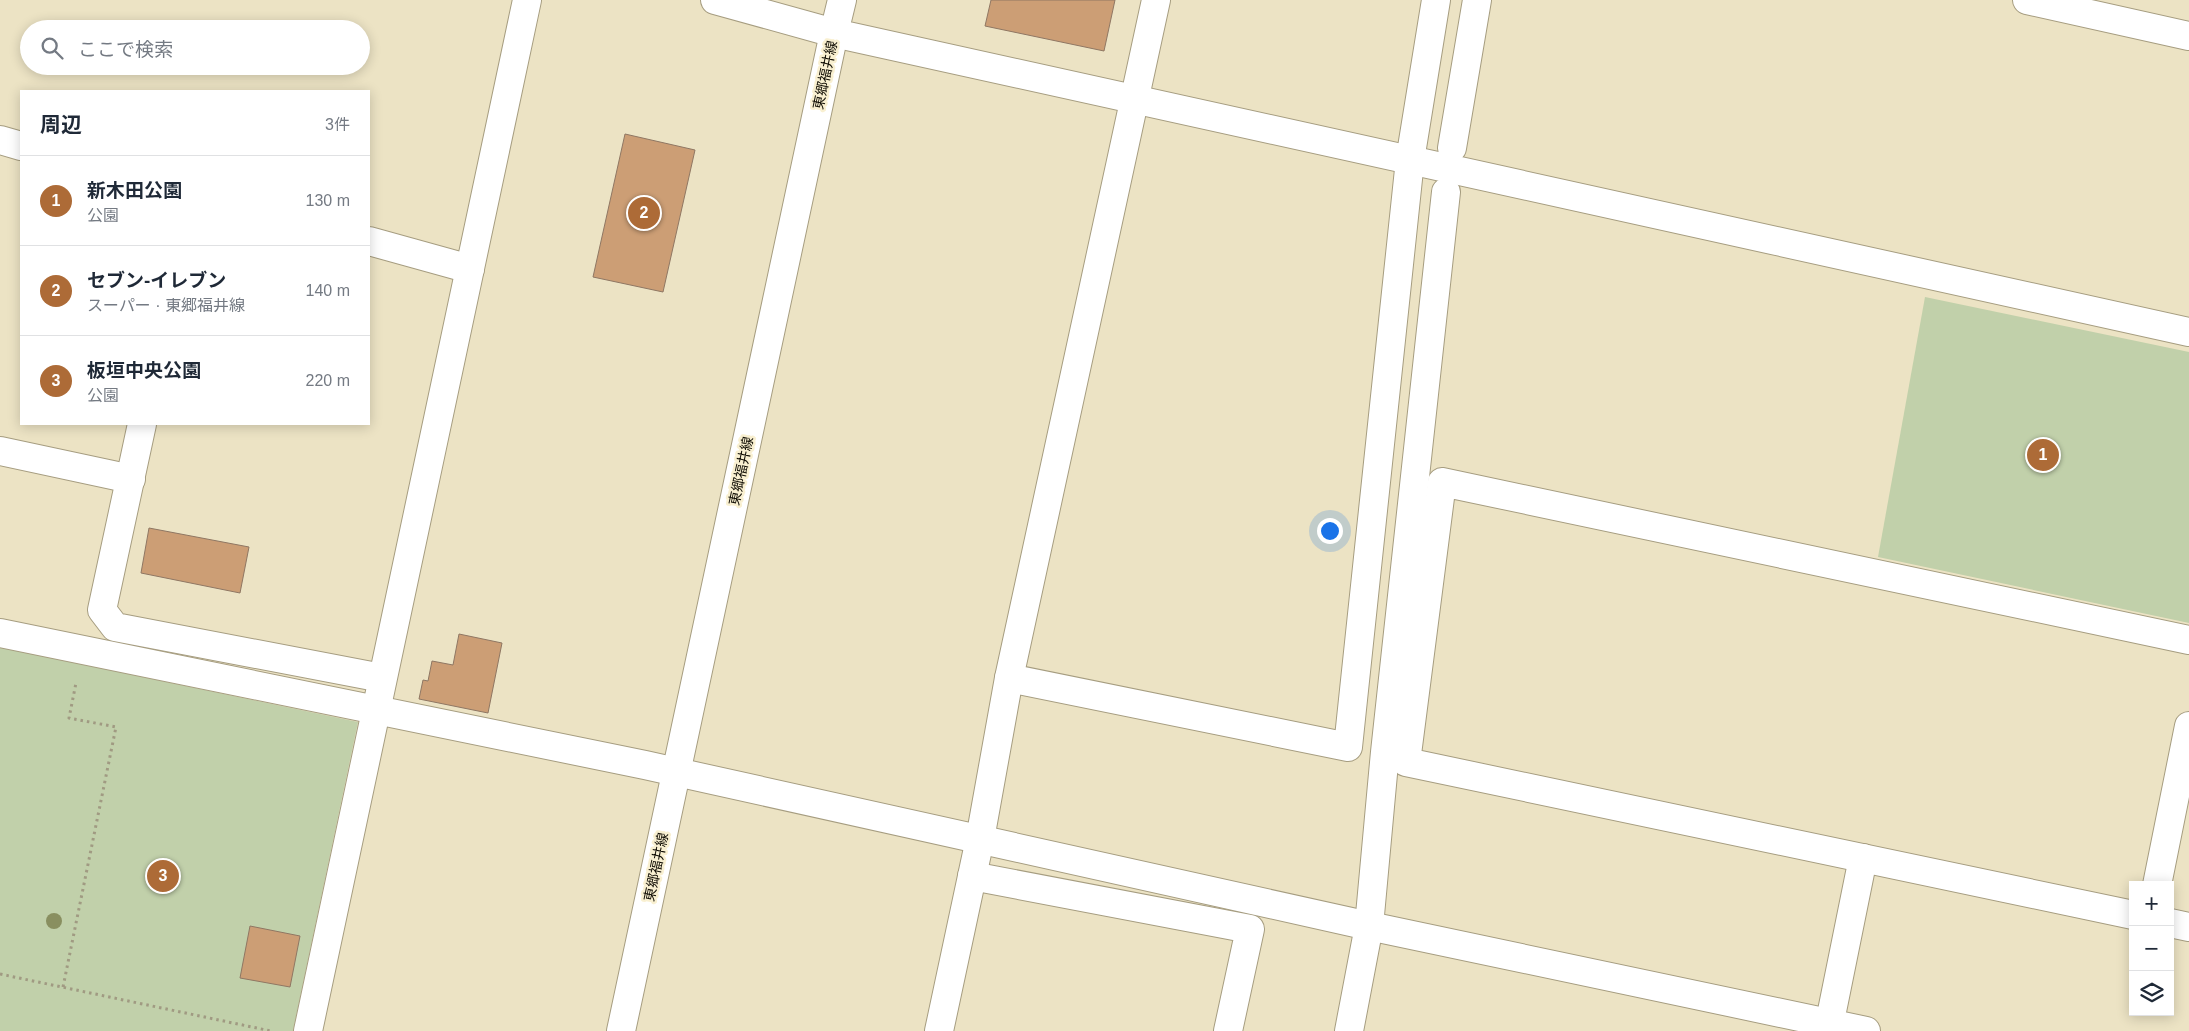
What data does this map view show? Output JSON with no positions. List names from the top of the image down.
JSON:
{
  "streets": {
    "street": ["東郷福井線"]
  },
  "page": {
    "search": "ここで検索",
    "heading": ["周辺", "3件"],
    "list": [
      {
        "mark": "1",
        "name": "新木田公園",
        "note": "公園",
        "value": "130 m"
      },
      {
        "mark": "2",
        "name": "セブン-イレブン",
        "note": "スーパー · 東郷福井線",
        "value": "140 m"
      },
      {
        "mark": "3",
        "name": "板垣中央公園",
        "note": "公園",
        "value": "220 m"
      }
    ],
    "pins": ["2", "1", "3"],
    "map_buttons": ["+", "−"]
  }
}
